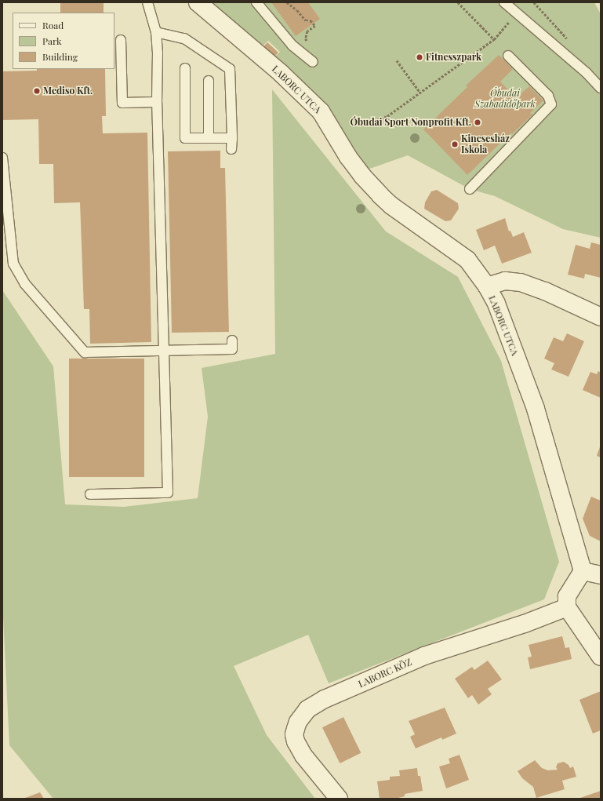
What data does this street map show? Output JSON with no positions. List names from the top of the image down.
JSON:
{
  "streets": {
    "street": ["LABORC UTCA", "LABORC KÖZ"]
  },
  "parks": ["Óbudai Szabadidőpark"],
  "places": [
    "Fitnesszpark",
    "Mediso Kft.",
    "Óbudai Sport Nonprofit Kft.",
    "Kincsesház Iskola"
  ],
  "legend": ["Road", "Park", "Building"]
}
